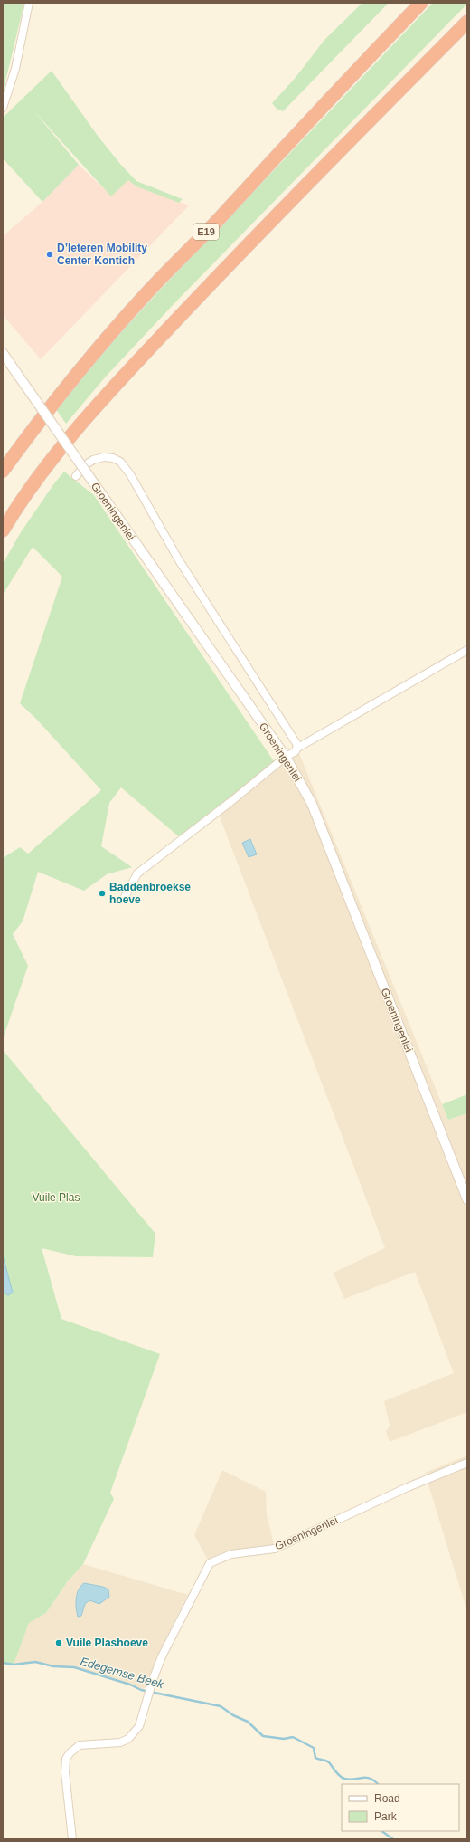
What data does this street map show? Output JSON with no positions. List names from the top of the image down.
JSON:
{
  "streets": {
    "highway": ["E19"],
    "street": ["Groeningenlei"]
  },
  "water": ["Edegemse Beek"],
  "parks": ["Vuile Plas"],
  "places": ["D’Ieteren Mobility Center Kontich", "Baddenbroekse hoeve", "Vuile Plashoeve"],
  "legend": ["Road", "Park"]
}
